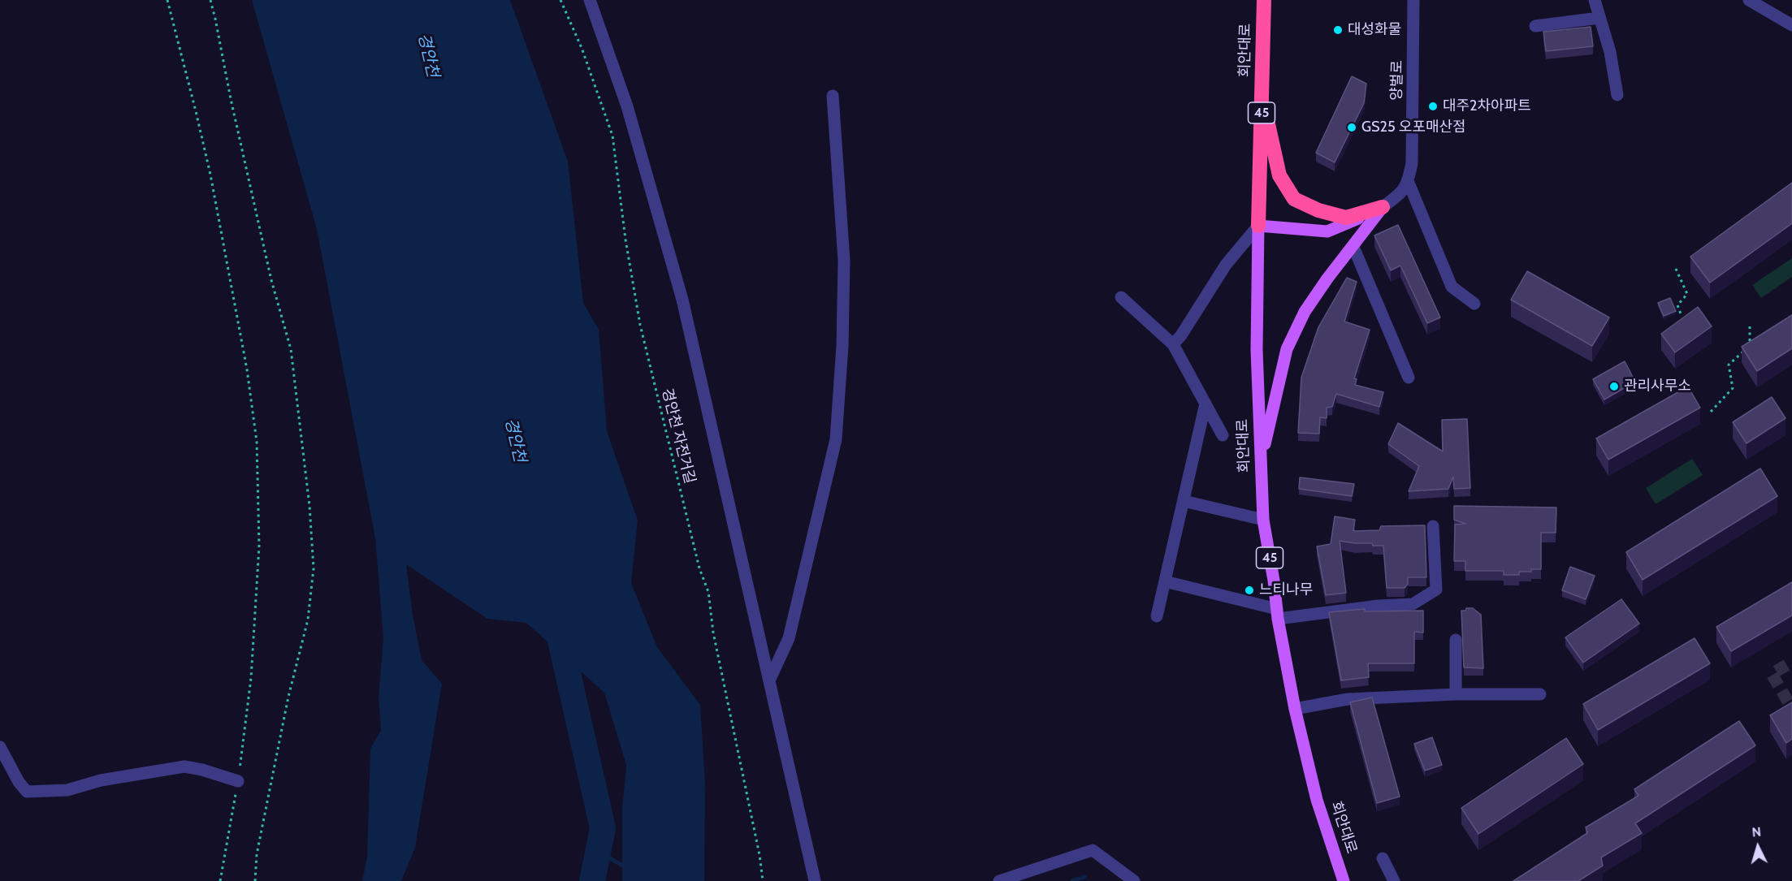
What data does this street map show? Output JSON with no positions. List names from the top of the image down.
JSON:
{
  "streets": {
    "highway": ["회안대로", "45"],
    "street": ["양벌로"],
    "path": ["경안천 자전거길"]
  },
  "water": ["경안천"],
  "places": [
    "대성화물",
    "대주2차아파트",
    "GS25 오포매산점",
    "관리사무소",
    "느티나무"
  ],
  "north": "top"
}
